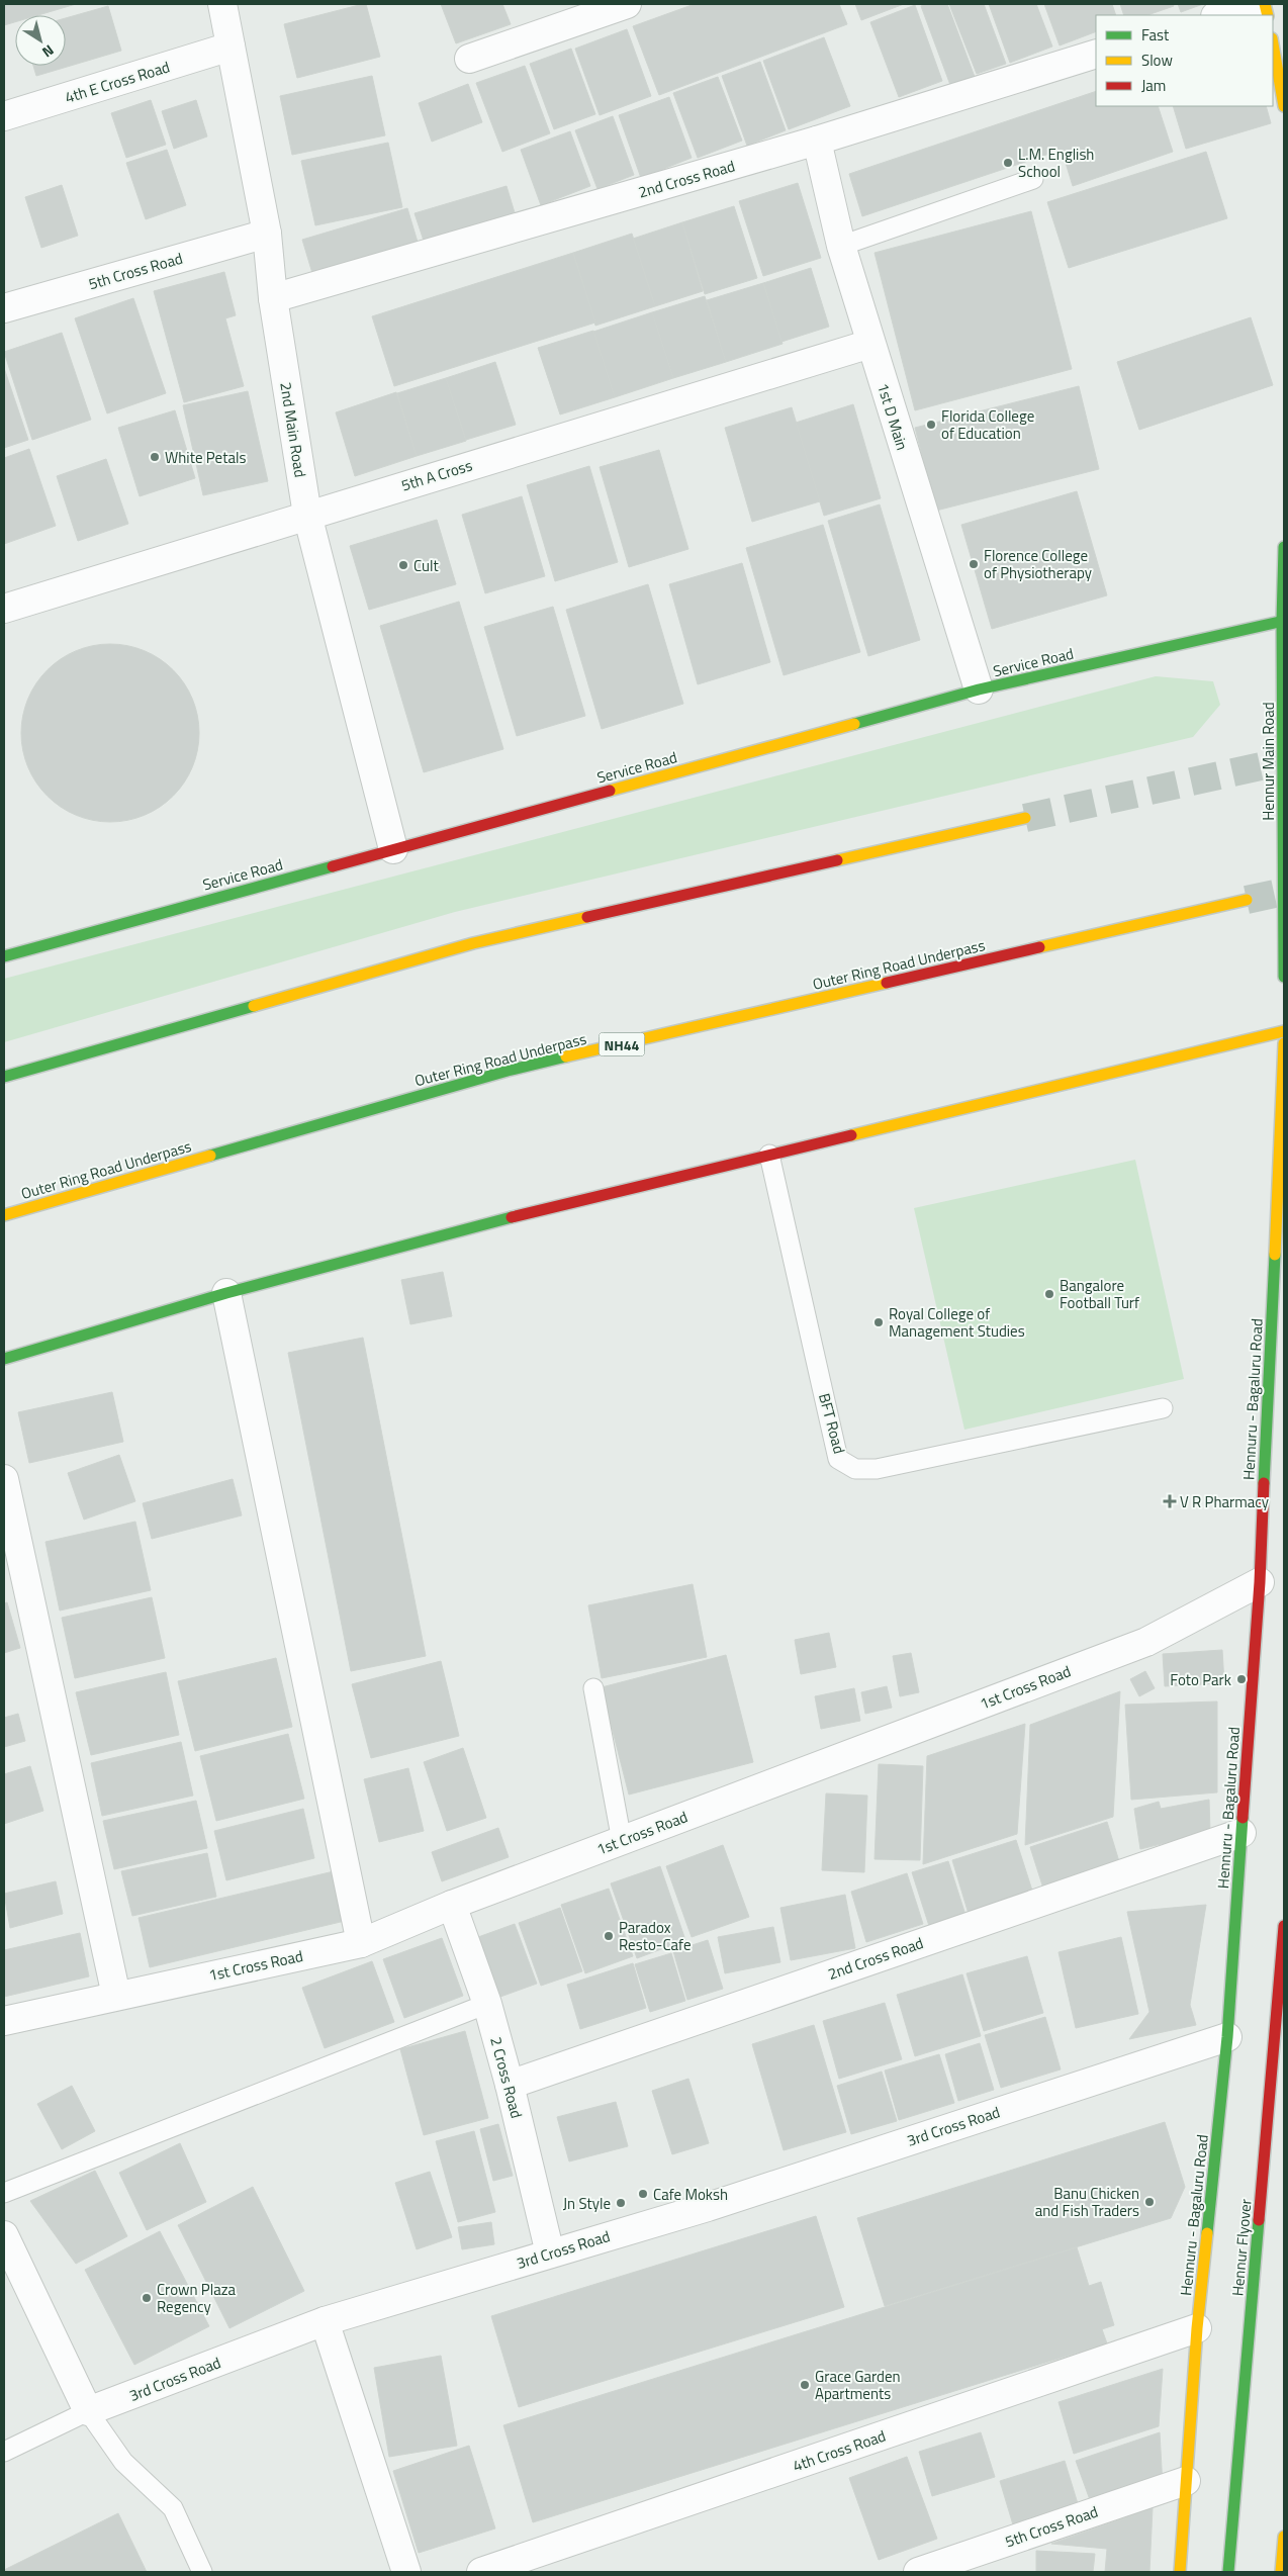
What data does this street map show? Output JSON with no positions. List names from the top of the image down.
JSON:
{
  "streets": {
    "main road": [
      "Service Road",
      "Hennur Main Road",
      "Outer Ring Road Underpass",
      "NH44",
      "Hennuru - Bagaluru Road",
      "Hennur Flyover"
    ],
    "street": [
      "4th E Cross Road",
      "2nd Cross Road",
      "5th Cross Road",
      "1st D Main",
      "2nd Main Road",
      "5th A Cross",
      "1st Cross Road",
      "2 Cross Road",
      "3rd Cross Road",
      "4th Cross Road"
    ],
    "lane": ["BFT Road"]
  },
  "crossings": [
    ["4th E Cross Road", "2nd Main Road"],
    ["2nd Cross Road", "1st D Main"],
    ["2nd Cross Road", "2nd Main Road"],
    ["2nd Cross Road", "Hennuru - Bagaluru Road"],
    ["2nd Cross Road", "2 Cross Road"],
    ["5th Cross Road", "2nd Main Road"],
    ["5th Cross Road", "Hennuru - Bagaluru Road"],
    ["1st D Main", "5th A Cross"],
    ["1st D Main", "Service Road"],
    ["2nd Main Road", "5th A Cross"],
    ["2nd Main Road", "Service Road"],
    ["Service Road", "Hennur Main Road"],
    ["Hennuru - Bagaluru Road", "1st Cross Road"],
    ["Hennuru - Bagaluru Road", "3rd Cross Road"],
    ["Hennuru - Bagaluru Road", "4th Cross Road"],
    ["1st Cross Road", "2 Cross Road"],
    ["2 Cross Road", "3rd Cross Road"]
  ],
  "places": {
    "other": [
      "L.M. English School",
      "Florida College of Education",
      "White Petals",
      "Florence College of Physiotherapy",
      "Cult",
      "Bangalore Football Turf",
      "Royal College of Management Studies",
      "Foto Park",
      "Paradox Resto-Cafe",
      "Cafe Moksh",
      "Banu Chicken and Fish Traders",
      "Jn Style",
      "Crown Plaza Regency",
      "Grace Garden Apartments"
    ],
    "health": ["V R Pharmacy"]
  },
  "legend": ["Fast", "Slow", "Jam"],
  "north": "bottom right"
}
